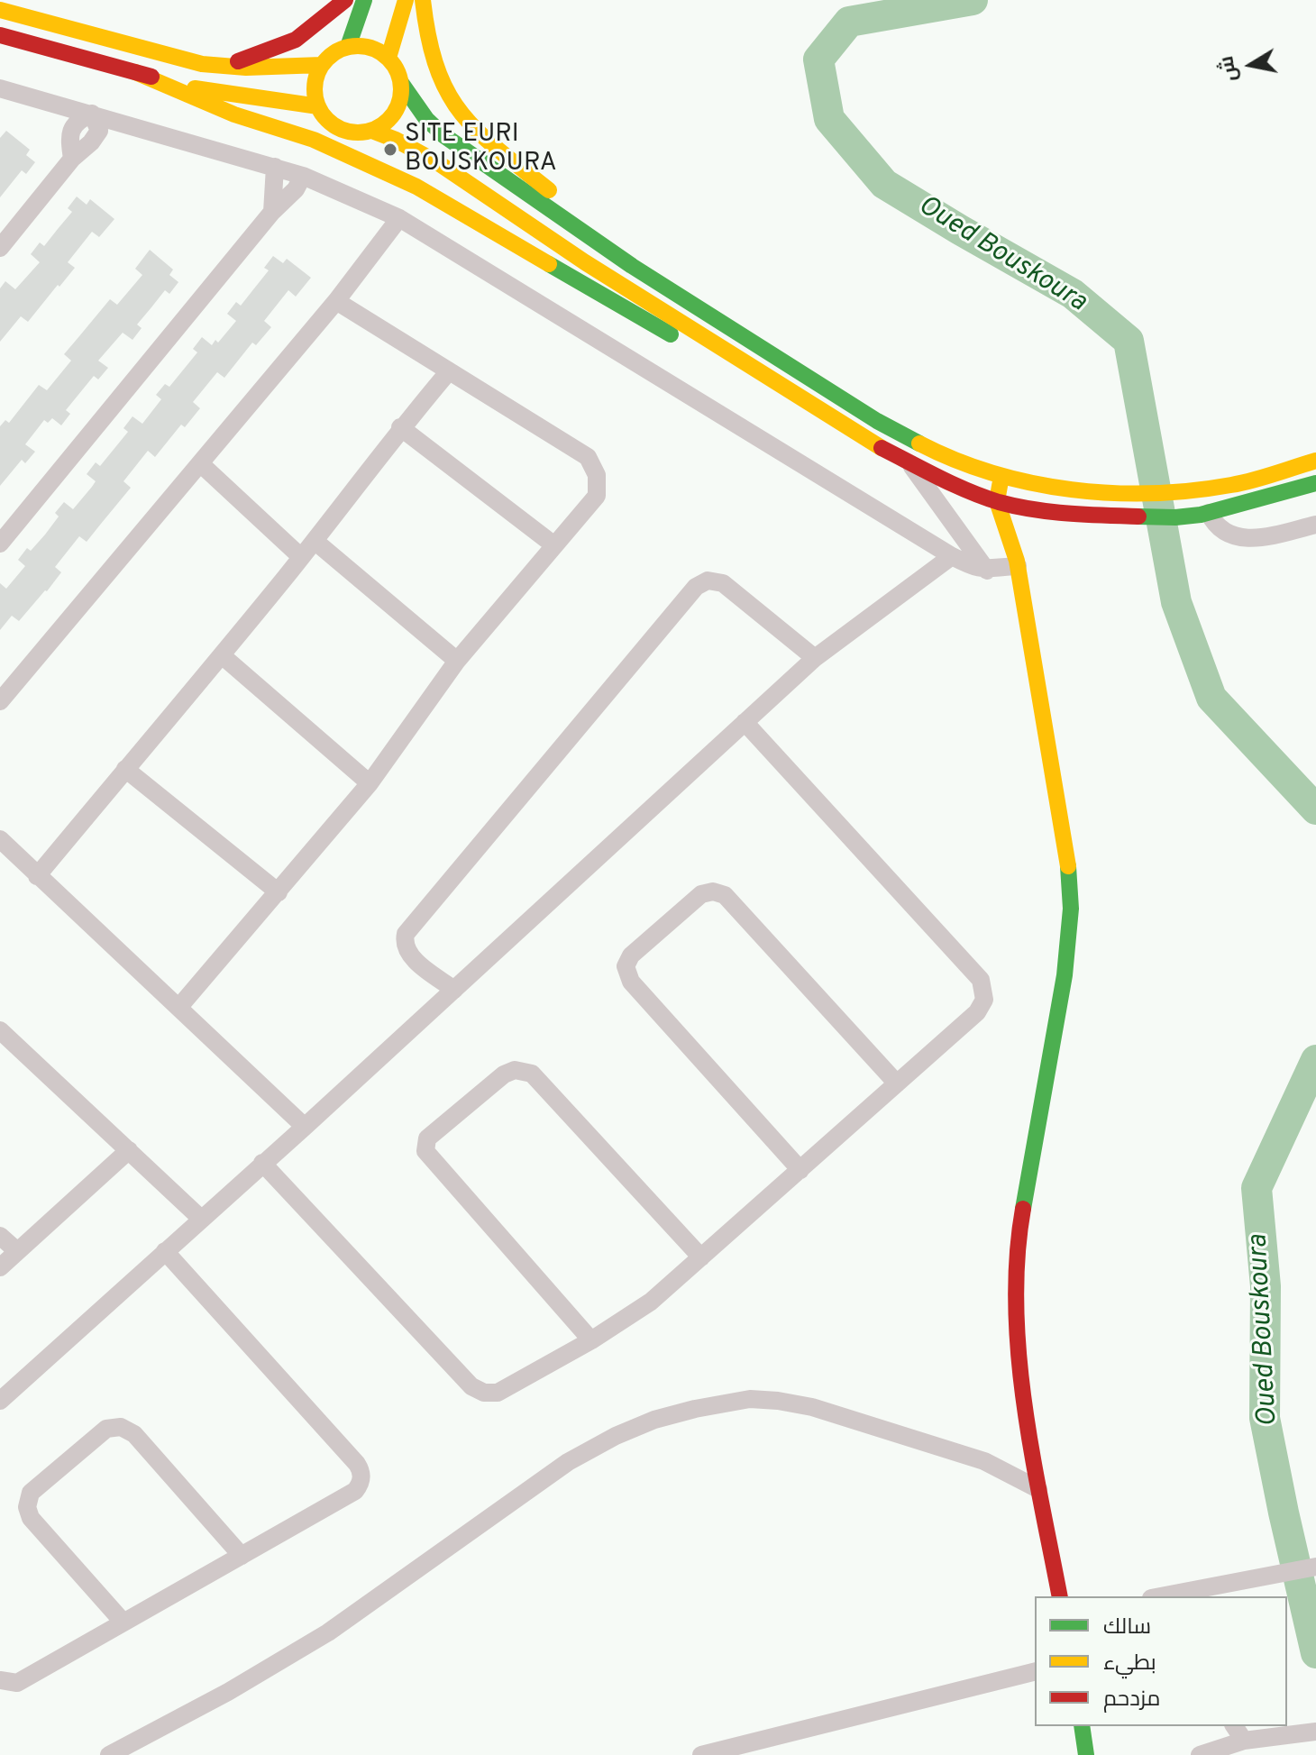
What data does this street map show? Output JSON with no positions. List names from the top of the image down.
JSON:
{
  "water": ["Oued Bouskoura"],
  "places": ["SITE EURI BOUSKOURA"],
  "legend": ["سالك", "بطيء", "مزدحم"],
  "north": "left"
}
